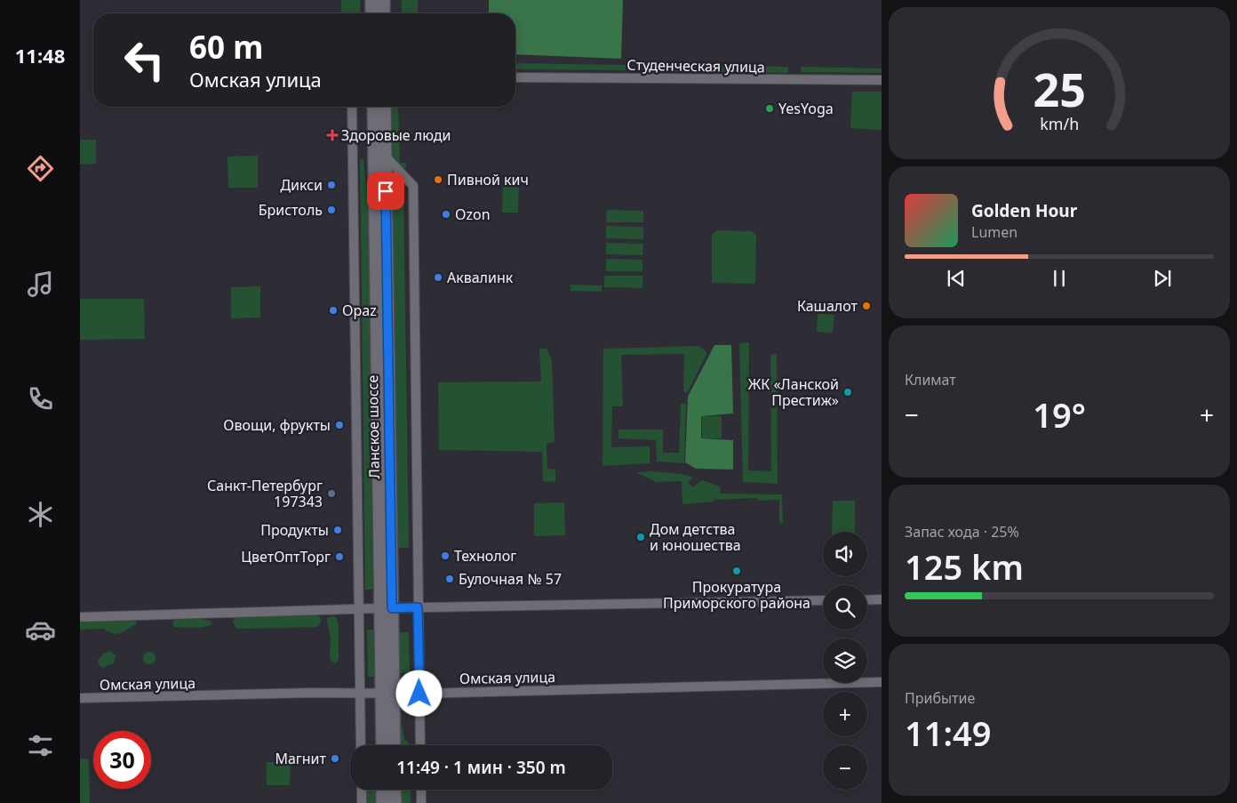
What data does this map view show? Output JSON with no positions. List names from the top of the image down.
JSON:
{
  "streets": {
    "main road": ["Ланское шоссе"],
    "street": ["Студенческая улица", "Омская улица"]
  },
  "crossings": [
    ["Ланское шоссе", "Омская улица"]
  ],
  "places": {
    "other": [
      "YesYoga",
      "Пивной кич",
      "Дикси",
      "Бристоль",
      "Ozon",
      "Аквалинк",
      "Кашалот",
      "Opaz",
      "ЖК «Ланской Престиж»",
      "Овощи, фрукты",
      "Санкт-Петербург 197343",
      "Продукты",
      "Дом детства и юношества",
      "Технолог",
      "ЦветОптТорг",
      "Прокуратура Приморского района",
      "Булочная № 57",
      "Магнит"
    ],
    "health": ["Здоровые люди"]
  },
  "page": {
    "tabs": "11:48",
    "turn": ["60 m", "Омская улица"],
    "song": ["Golden Hour", "Lumen"],
    "tile": [
      "Климат",
      ["Запас хода · 25%", "125 km"],
      ["Прибытие", "11:49"]
    ],
    "heat": ["−", "19°", "+"],
    "map_buttons": ["+", "−"],
    "limit": "30",
    "trip": "11:49 · 1 мин · 350 m",
    "gauge": ["25", "km/h"]
  }
}
